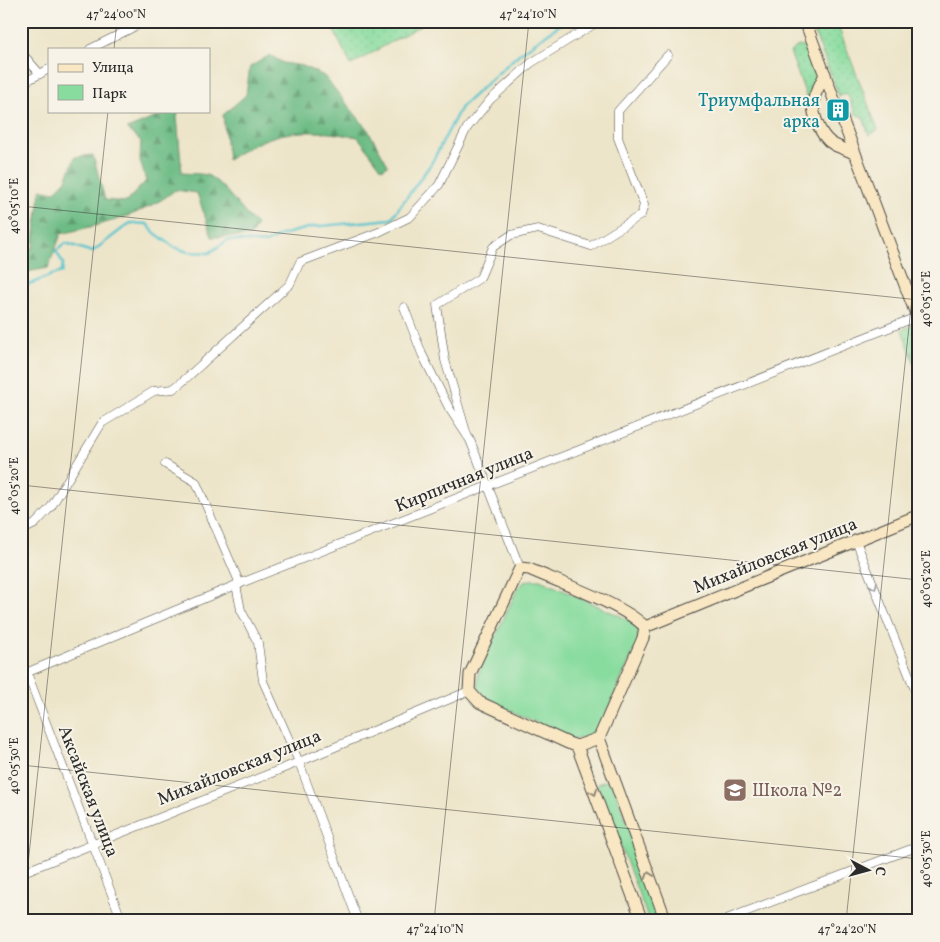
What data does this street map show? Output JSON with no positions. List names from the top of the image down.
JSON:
{
  "streets": {
    "street": ["Кирпичная улица", "Михайловская улица", "Аксайская улица"]
  },
  "crossings": [
    ["Кирпичная улица", "Аксайская улица"],
    ["Михайловская улица", "Аксайская улица"]
  ],
  "places": {
    "building": ["Триумфальная арка"],
    "school or university": ["Школа №2"]
  },
  "legend": ["Улица", "Парк"],
  "north": "right",
  "coordinates": [
    "47°24'00\"N",
    "47°24'10\"N",
    "40°05'10\"E",
    "40°05'20\"E",
    "40°05'30\"E",
    "47°24'20\"N"
  ]
}
